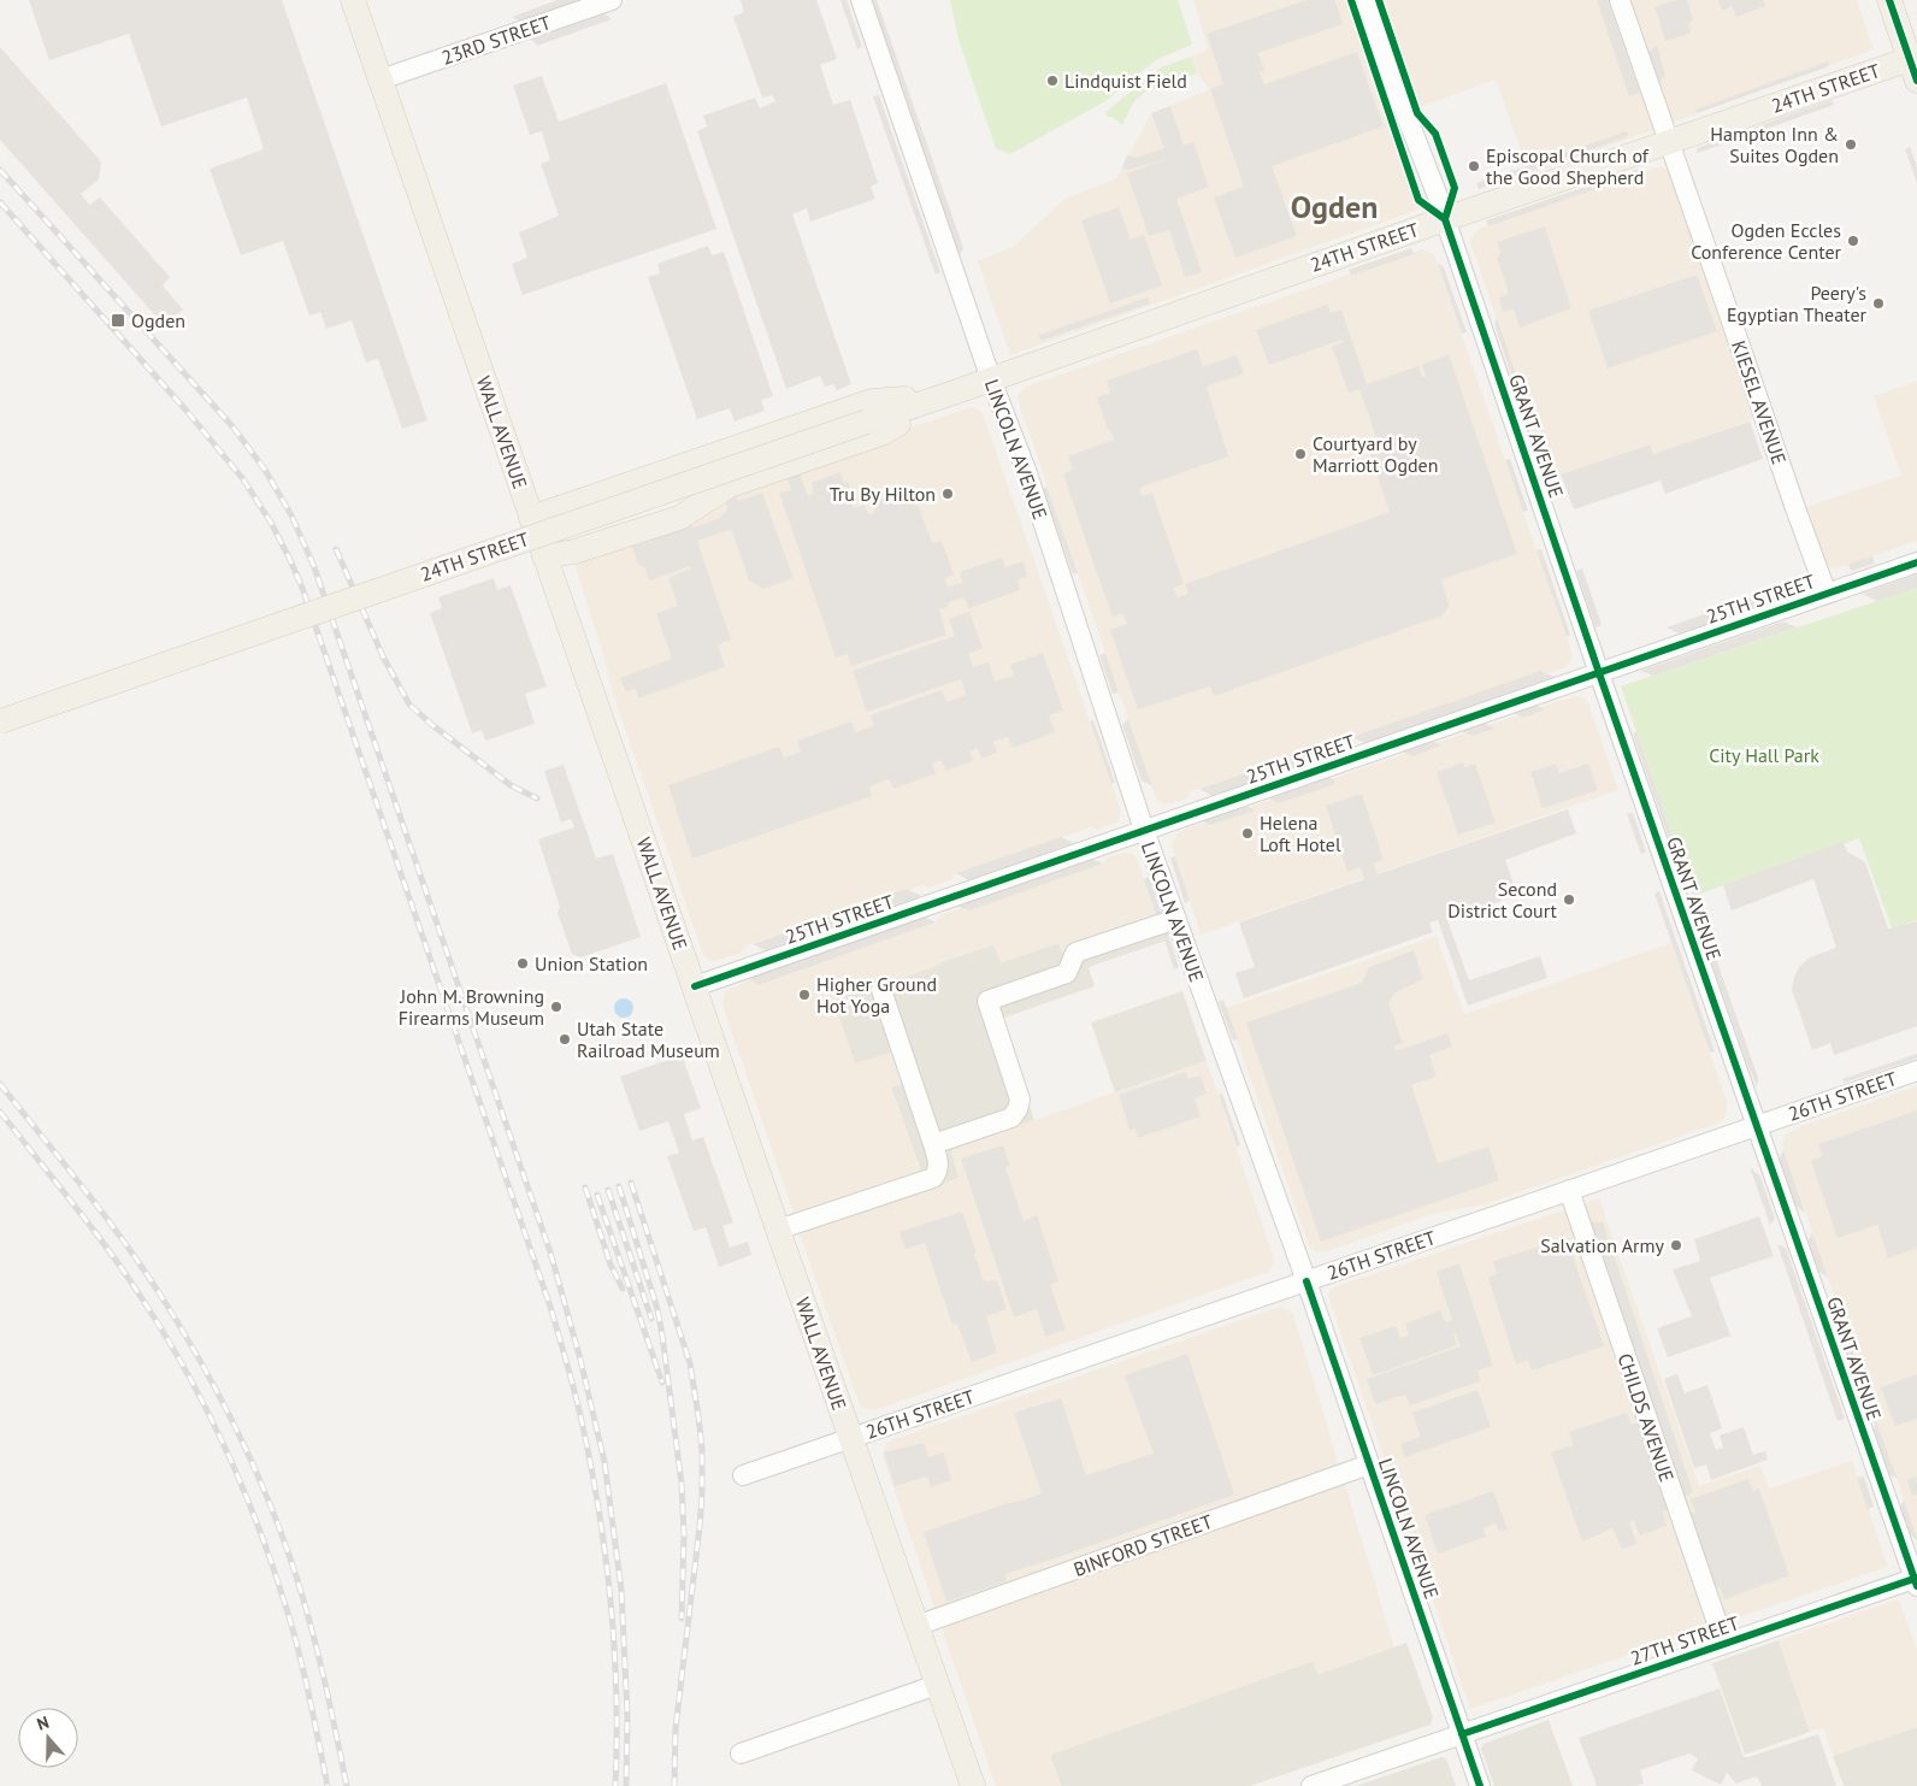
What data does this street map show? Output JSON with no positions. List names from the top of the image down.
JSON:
{
  "streets": {
    "main road": ["24TH STREET", "WALL AVENUE"],
    "street": [
      "23RD STREET",
      "KIESEL AVENUE",
      "GRANT AVENUE",
      "LINCOLN AVENUE",
      "25TH STREET",
      "26TH STREET",
      "CHILDS AVENUE",
      "BINFORD STREET",
      "27TH STREET"
    ]
  },
  "crossings": [
    ["23RD STREET", "WALL AVENUE"],
    ["24TH STREET", "KIESEL AVENUE"],
    ["24TH STREET", "WALL AVENUE"],
    ["24TH STREET", "GRANT AVENUE"],
    ["24TH STREET", "LINCOLN AVENUE"],
    ["KIESEL AVENUE", "25TH STREET"],
    ["WALL AVENUE", "25TH STREET"],
    ["WALL AVENUE", "26TH STREET"],
    ["WALL AVENUE", "BINFORD STREET"],
    ["GRANT AVENUE", "25TH STREET"],
    ["GRANT AVENUE", "26TH STREET"],
    ["GRANT AVENUE", "27TH STREET"],
    ["LINCOLN AVENUE", "25TH STREET"],
    ["LINCOLN AVENUE", "26TH STREET"],
    ["LINCOLN AVENUE", "BINFORD STREET"],
    ["LINCOLN AVENUE", "27TH STREET"],
    ["26TH STREET", "CHILDS AVENUE"],
    ["CHILDS AVENUE", "27TH STREET"]
  ],
  "districts": ["Ogden"],
  "parks": ["City Hall Park"],
  "places": {
    "other": [
      "Lindquist Field",
      "Hampton Inn & Suites Ogden",
      "Episcopal Church of the Good Shepherd",
      "Ogden Eccles Conference Center",
      "Peery's Egyptian Theater",
      "Courtyard by Marriott Ogden",
      "Tru By Hilton",
      "Helena Loft Hotel",
      "Second District Court",
      "Union Station",
      "Higher Ground Hot Yoga",
      "John M. Browning Firearms Museum",
      "Utah State Railroad Museum",
      "Salvation Army"
    ],
    "transit": ["Ogden"]
  },
  "north": "top"
}
